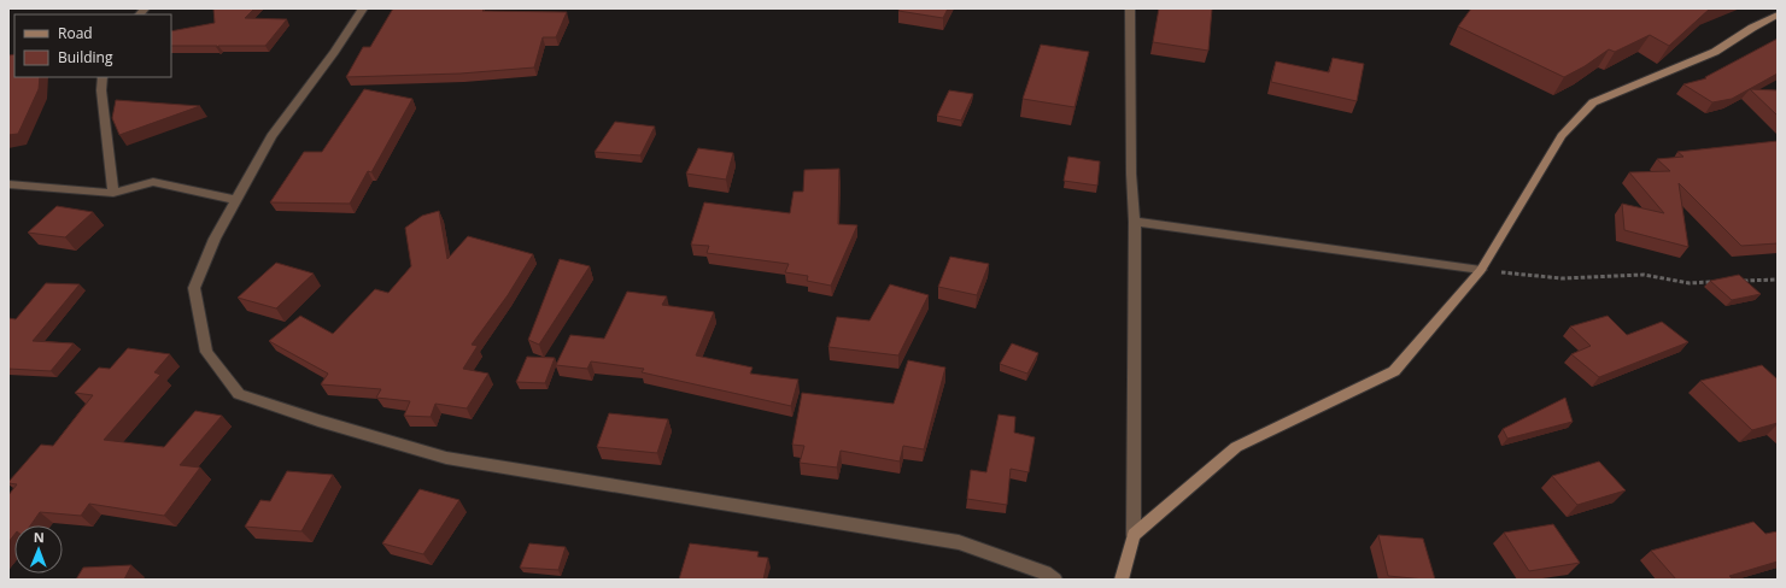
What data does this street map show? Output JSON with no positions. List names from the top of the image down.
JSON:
{
  "legend": ["Road", "Building"],
  "north": "top"
}
